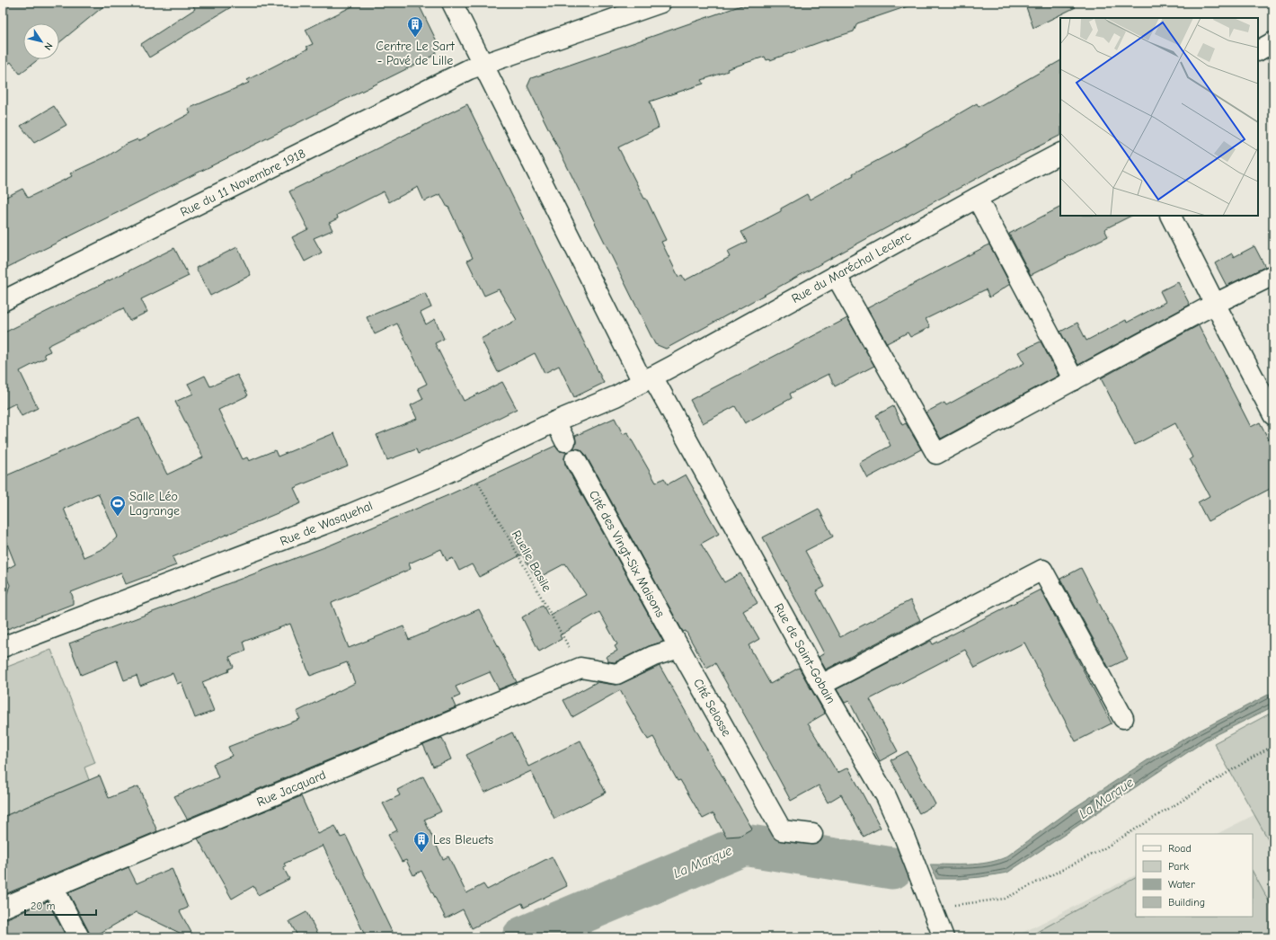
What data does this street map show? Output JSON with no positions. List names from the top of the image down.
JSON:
{
  "streets": {
    "street": [
      "Rue du 11 Novembre 1918",
      "Rue du Maréchal Leclerc",
      "Rue de Wasquehal",
      "Cité des Vingt-Six Maisons",
      "Rue de Saint-Gobain",
      "Cité Selosse",
      "Rue Jacquard"
    ],
    "path": ["Ruelle Basile"]
  },
  "crossings": [
    ["Rue du 11 Novembre 1918", "Rue de Saint-Gobain"],
    ["Rue du Maréchal Leclerc", "Rue de Wasquehal"],
    ["Rue du Maréchal Leclerc", "Rue de Saint-Gobain"],
    ["Rue de Wasquehal", "Ruelle Basile"],
    ["Rue de Wasquehal", "Rue de Saint-Gobain"],
    ["Cité des Vingt-Six Maisons", "Cité Selosse"],
    ["Ruelle Basile", "Rue Jacquard"]
  ],
  "water": ["La Marque"],
  "places": {
    "building": ["Centre Le Sart - Pavé de Lille", "Les Bleuets"],
    "sports": ["Salle Léo Lagrange"]
  },
  "legend": [
    "Road",
    "Park",
    "Water",
    "Building"
  ],
  "scale_bar": "20 m",
  "north": "bottom right"
}
